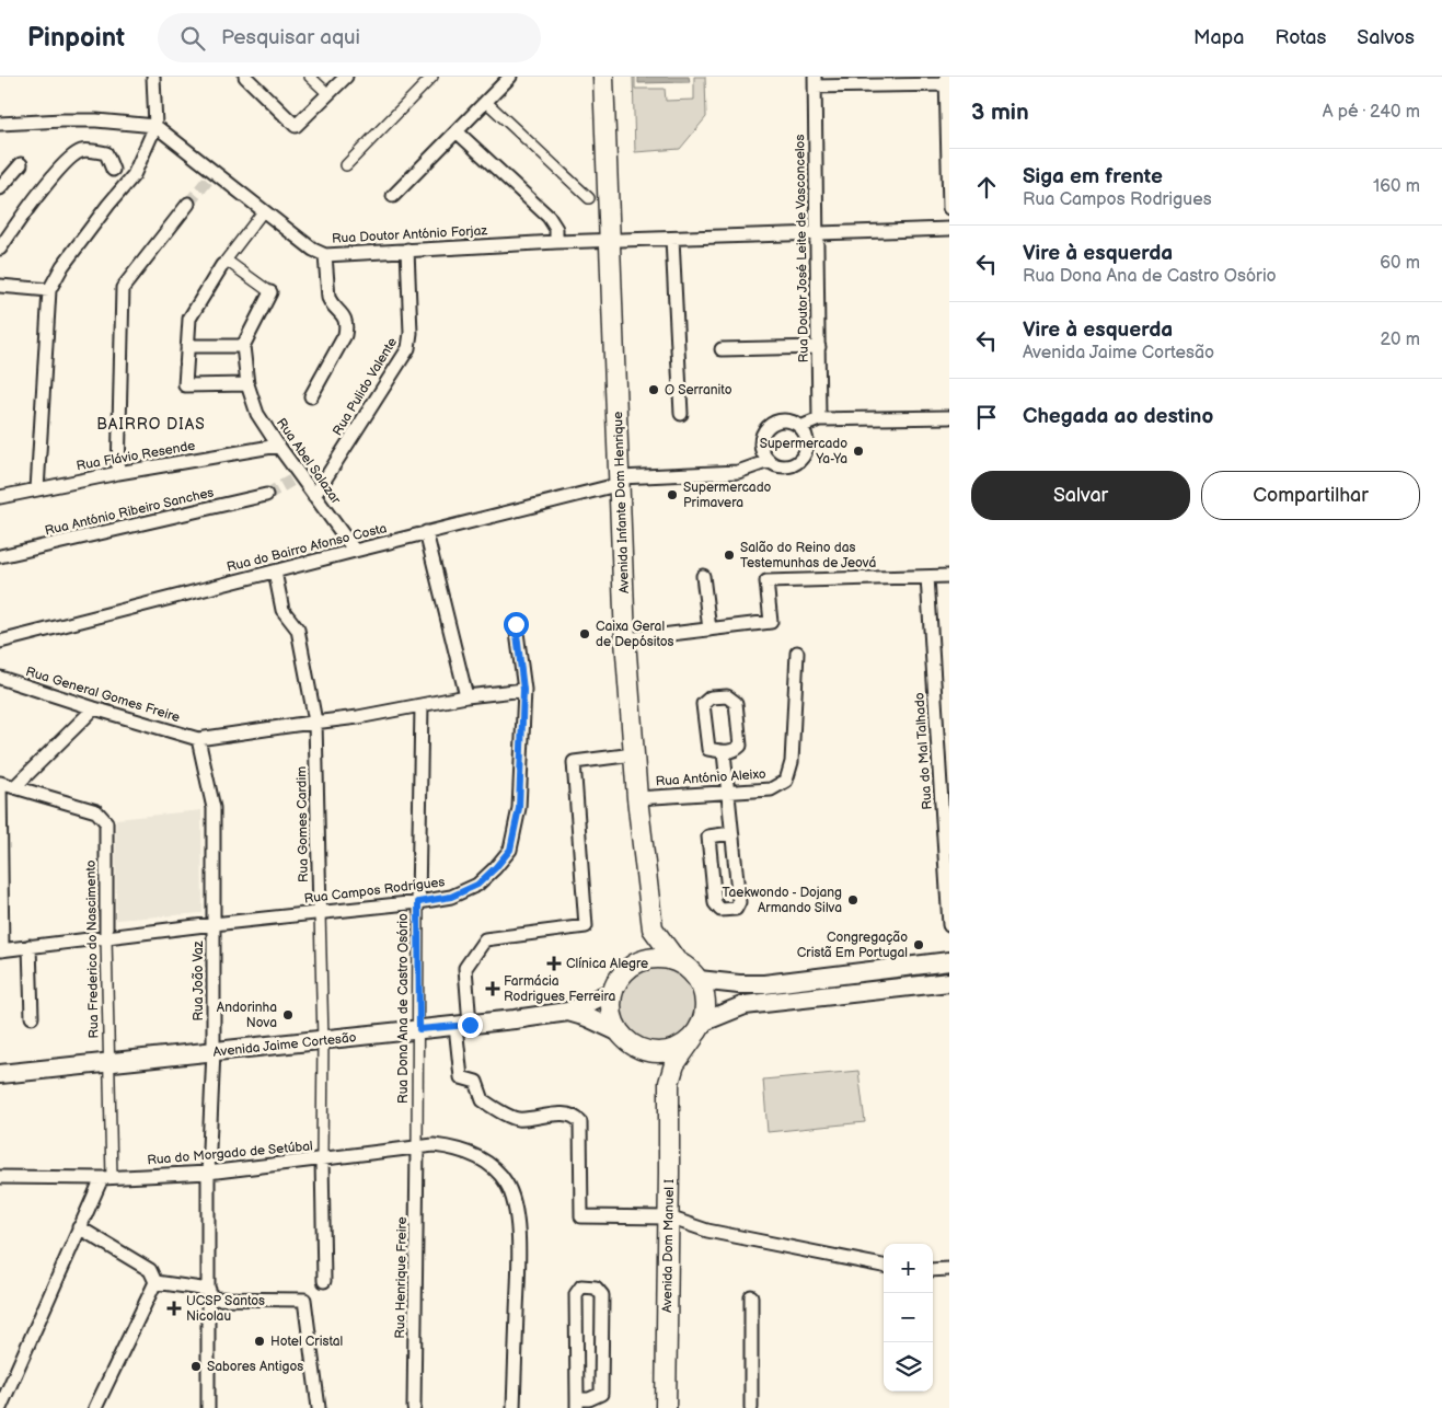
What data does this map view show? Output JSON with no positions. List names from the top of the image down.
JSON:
{
  "streets": {
    "main road": ["Avenida Infante Dom Henrique", "Avenida Jaime Cortesão", "Avenida Dom Manuel I"],
    "street": [
      "Rua Doutor António Forjaz",
      "Rua Doutor José Leite de Vasconcelos",
      "Rua Pulido Valente",
      "Rua Flávio Resende",
      "Rua Abel Salazar",
      "Rua António Ribeiro Sanches",
      "Rua do Bairro Afonso Costa",
      "Rua General Gomes Freire",
      "Rua do Mal Talhado",
      "Rua António Aleixo",
      "Rua Gomes Cardim",
      "Rua Campos Rodrigues",
      "Rua Frederico do Nascimento",
      "Rua João Vaz",
      "Rua Dona Ana de Castro Osório",
      "Rua do Morgado de Setúbal",
      "Rua Henrique Freire"
    ]
  },
  "crossings": [
    ["Rua Doutor António Forjaz", "Rua Doutor José Leite de Vasconcelos"],
    ["Rua Doutor António Forjaz", "Rua Pulido Valente"],
    ["Rua Doutor António Forjaz", "Avenida Infante Dom Henrique"],
    ["Rua Pulido Valente", "Rua Abel Salazar"],
    ["Rua Flávio Resende", "Rua Abel Salazar"],
    ["Rua Abel Salazar", "Rua do Bairro Afonso Costa"],
    ["Avenida Infante Dom Henrique", "Rua do Bairro Afonso Costa"],
    ["Avenida Infante Dom Henrique", "Rua António Aleixo"],
    ["Avenida Infante Dom Henrique", "Avenida Jaime Cortesão"],
    ["Avenida Infante Dom Henrique", "Avenida Dom Manuel I"],
    ["Rua do Bairro Afonso Costa", "Rua Gomes Cardim"],
    ["Rua General Gomes Freire", "Rua João Vaz"],
    ["Rua Gomes Cardim", "Rua Campos Rodrigues"],
    ["Rua Gomes Cardim", "Avenida Jaime Cortesão"],
    ["Rua Gomes Cardim", "Rua do Morgado de Setúbal"],
    ["Rua Campos Rodrigues", "Rua Frederico do Nascimento"],
    ["Rua Campos Rodrigues", "Rua João Vaz"],
    ["Rua Campos Rodrigues", "Rua Dona Ana de Castro Osório"],
    ["Rua Frederico do Nascimento", "Avenida Jaime Cortesão"],
    ["Rua Frederico do Nascimento", "Rua do Morgado de Setúbal"],
    ["Rua João Vaz", "Avenida Jaime Cortesão"],
    ["Rua João Vaz", "Rua do Morgado de Setúbal"],
    ["Rua Dona Ana de Castro Osório", "Avenida Jaime Cortesão"],
    ["Rua Dona Ana de Castro Osório", "Rua do Morgado de Setúbal"],
    ["Rua Dona Ana de Castro Osório", "Rua Henrique Freire"],
    ["Avenida Jaime Cortesão", "Avenida Dom Manuel I"],
    ["Rua do Morgado de Setúbal", "Rua Henrique Freire"]
  ],
  "districts": ["BAIRRO DIAS"],
  "places": {
    "other": [
      "O Serranito",
      "Supermercado Ya-Ya",
      "Supermercado Primavera",
      "Salão do Reino das Testemunhas de Jeová",
      "Caixa Geral de Depósitos",
      "Taekwondo - Dojang Armando Silva",
      "Congregação Cristã Em Portugal",
      "Andorinha Nova",
      "Hotel Cristal",
      "Sabores Antigos"
    ],
    "health": ["Clínica Alegre", "Farmácia Rodrigues Ferreira", "UCSP Santos Nicolau"]
  },
  "page": {
    "header": "Pinpoint",
    "search": "Pesquisar aqui",
    "nav": ["Mapa", "Rotas", "Salvos"],
    "heading": ["3 min", "A pé · 240 m"],
    "list": [
      ["Siga em frente", "Rua Campos Rodrigues", "160 m"],
      ["Vire à esquerda", "Rua Dona Ana de Castro Osório", "60 m"],
      ["Vire à esquerda", "Avenida Jaime Cortesão", "20 m"],
      "Chegada ao destino"
    ],
    "buttons": ["Salvar", "Compartilhar"],
    "map_buttons": ["+", "−"]
  }
}
